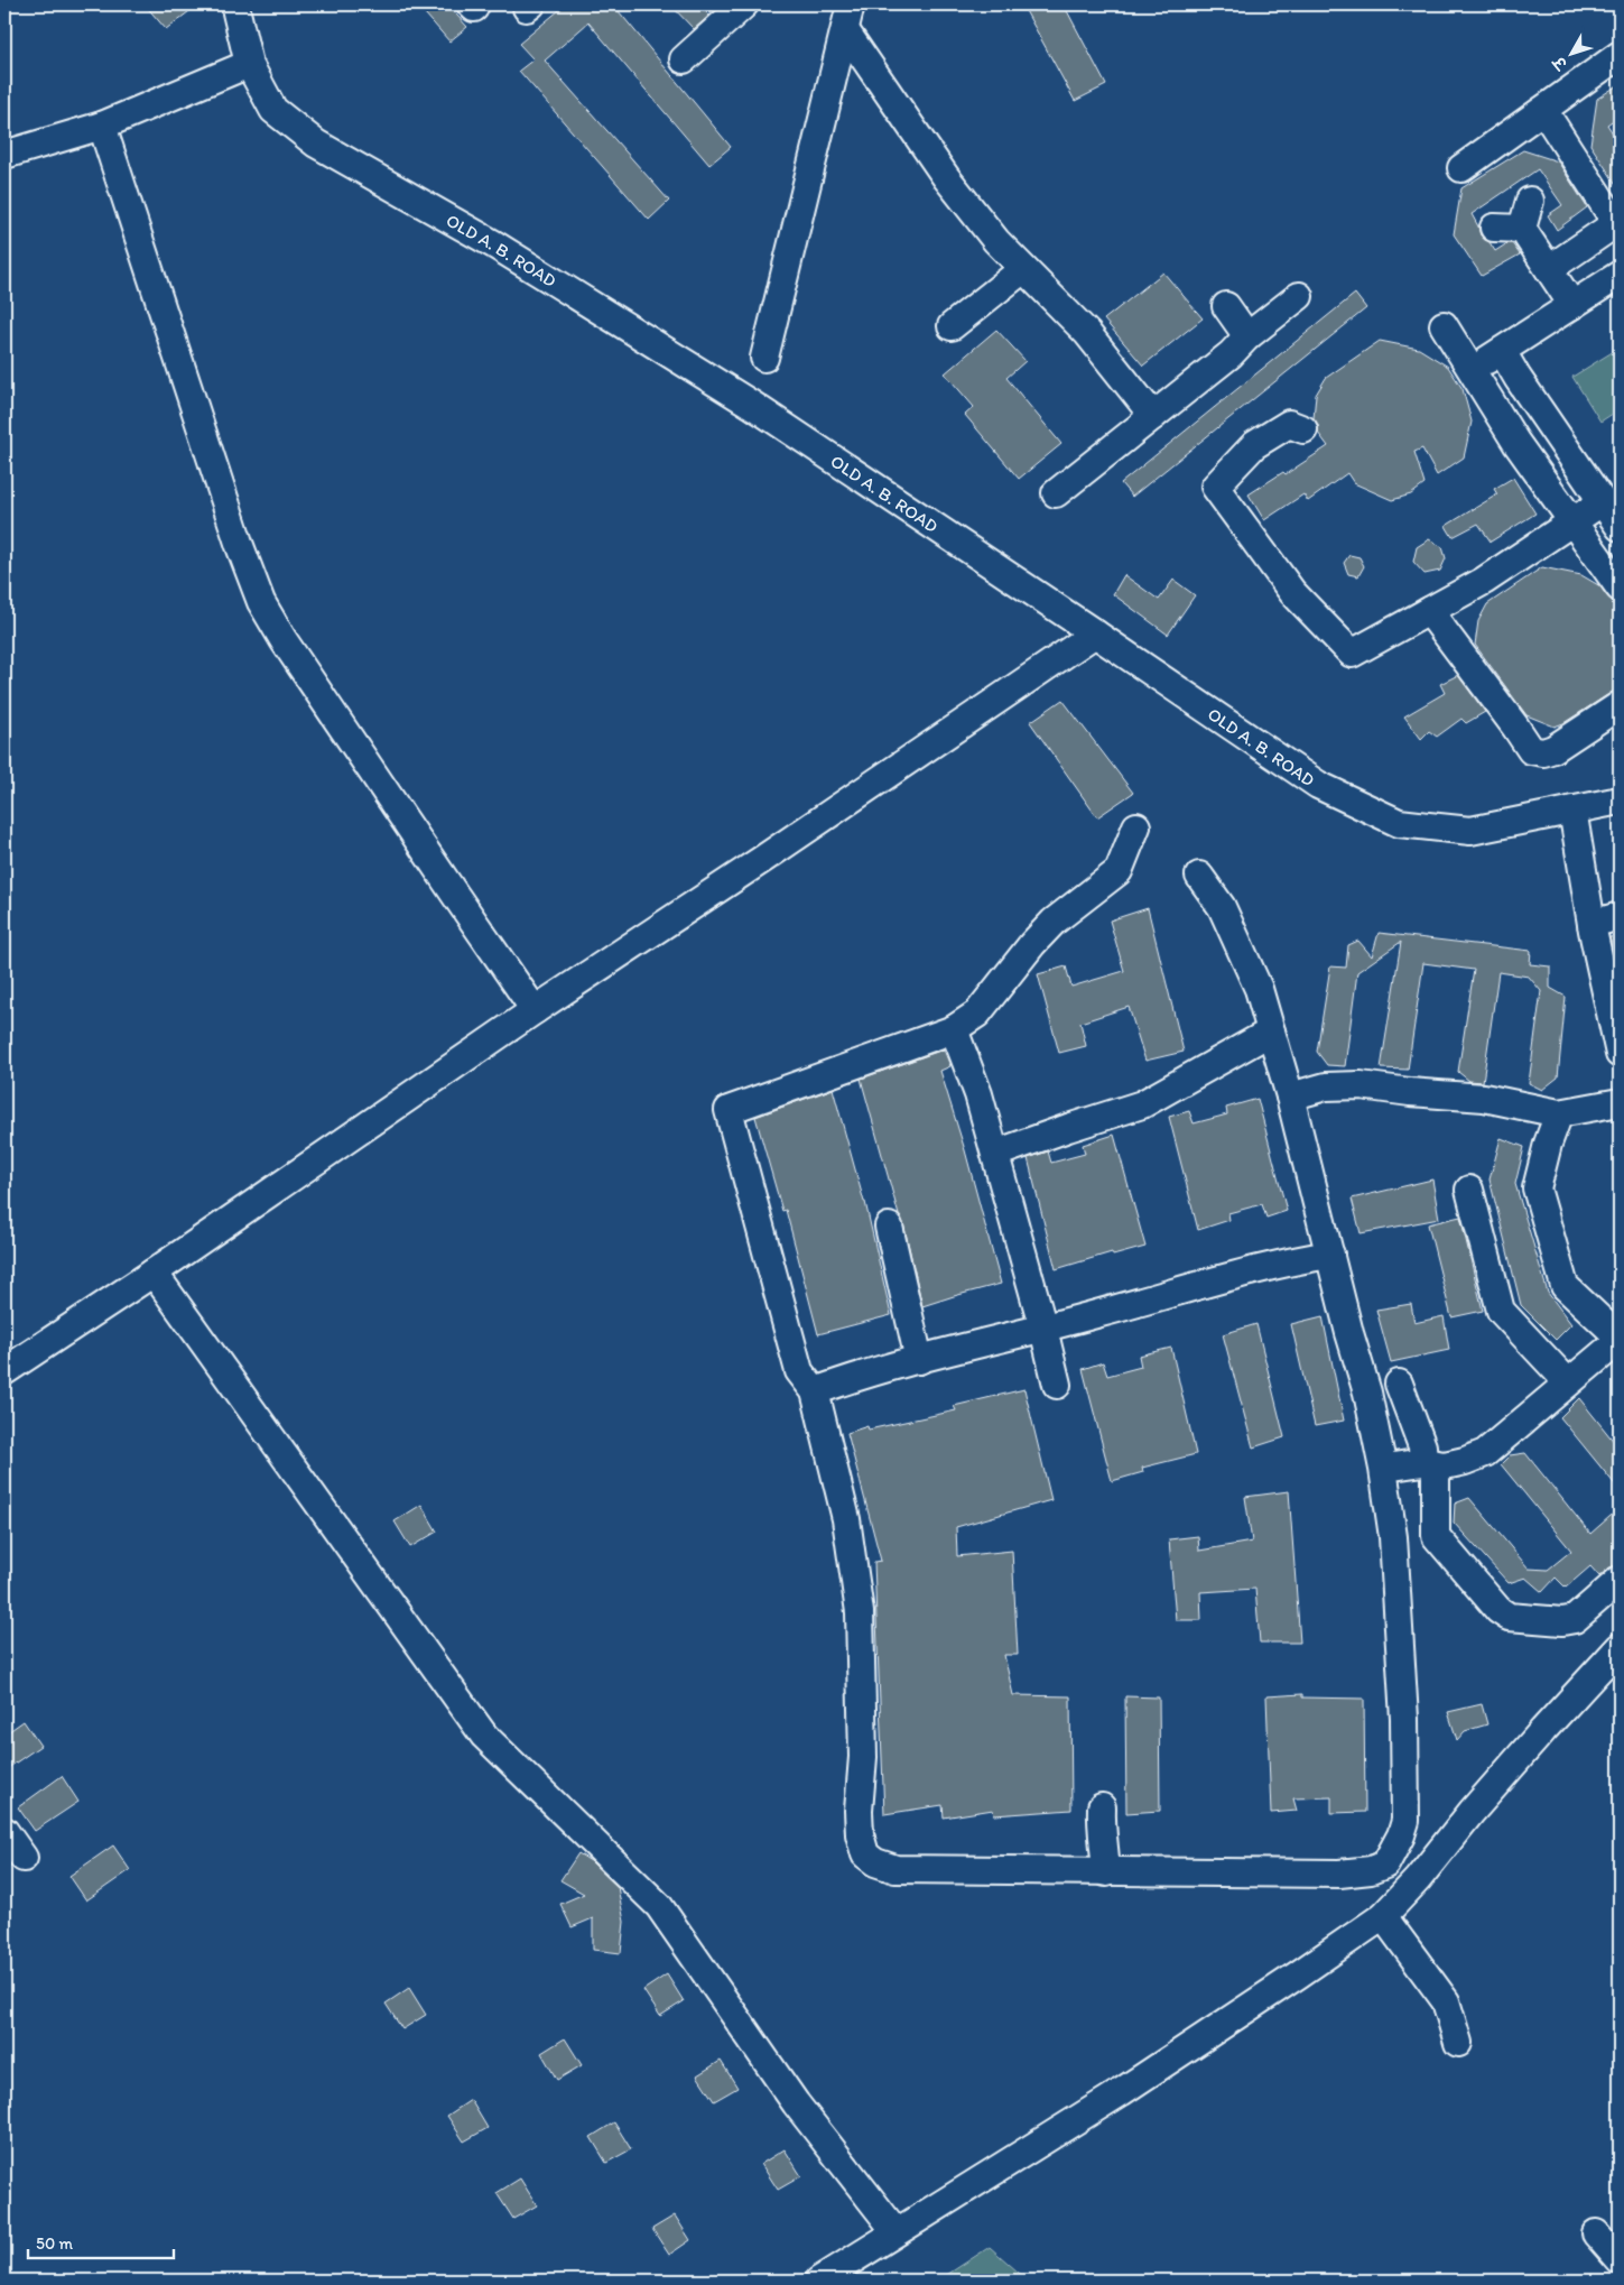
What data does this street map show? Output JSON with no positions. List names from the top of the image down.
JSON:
{
  "streets": {
    "street": ["OLD A. B. ROAD"]
  },
  "scale_bar": "50 m",
  "north": "bottom left"
}
